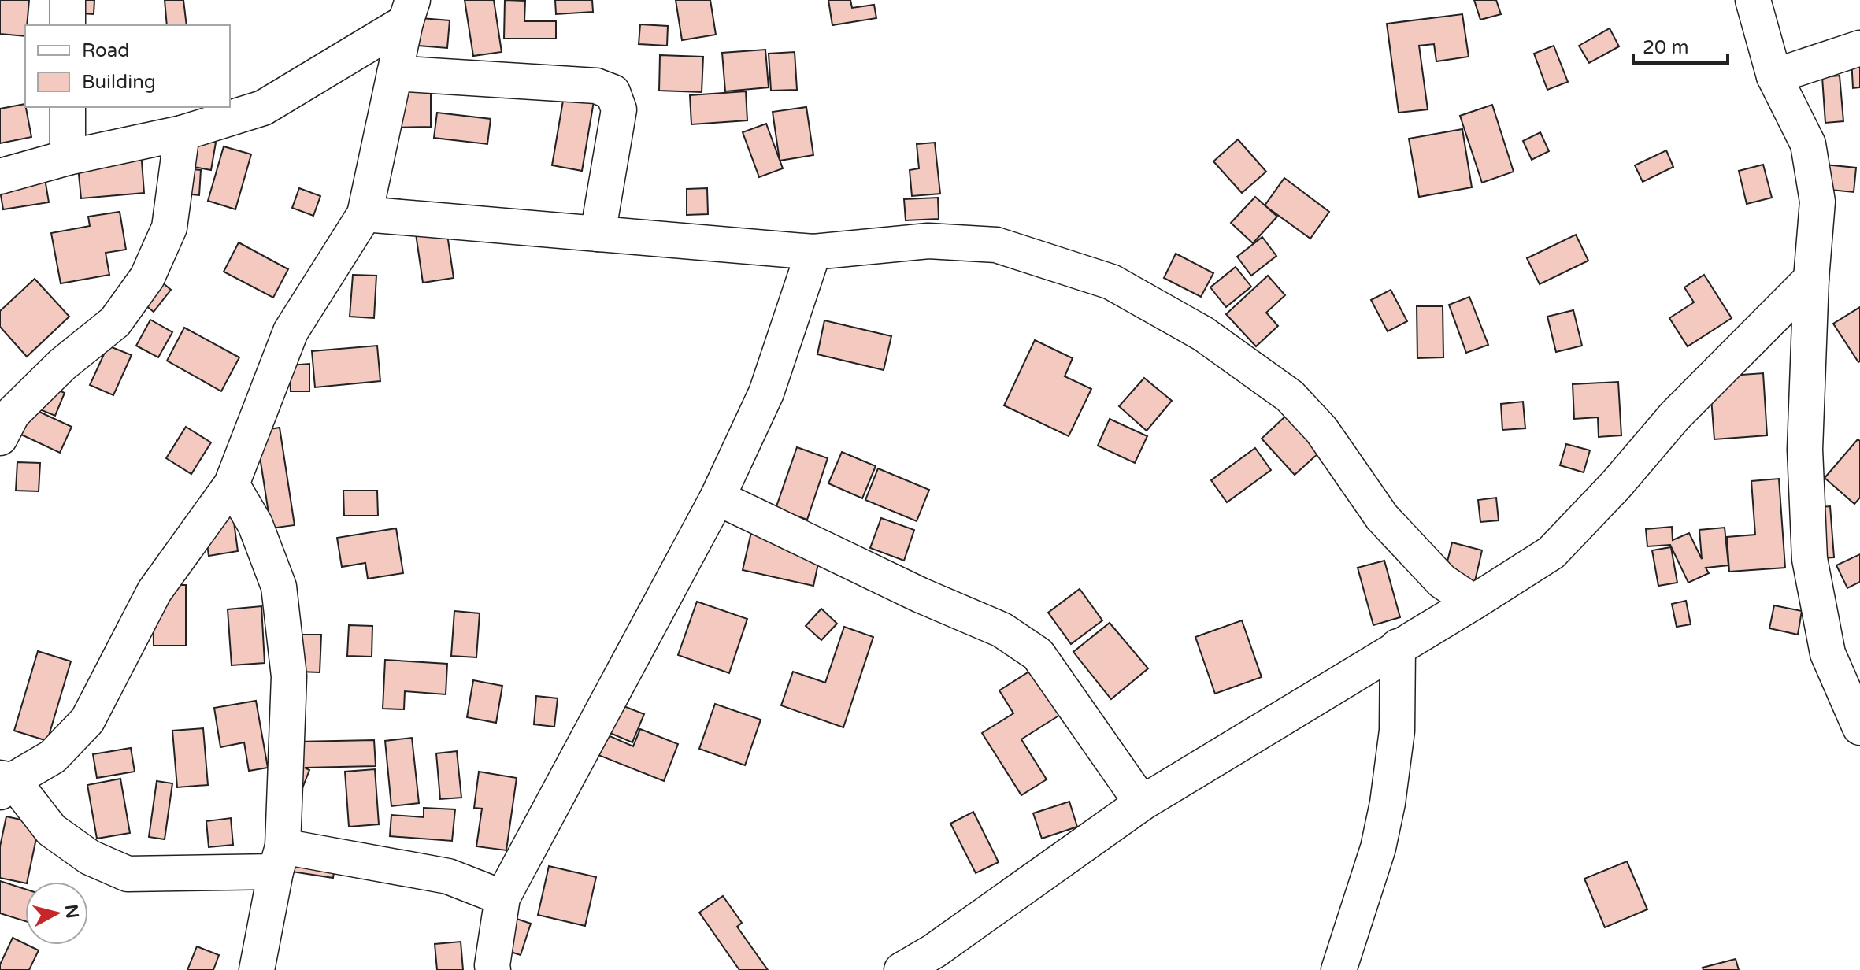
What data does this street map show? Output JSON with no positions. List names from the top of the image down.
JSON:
{
  "legend": ["Road", "Building"],
  "scale_bar": "20 m",
  "north": "right"
}
